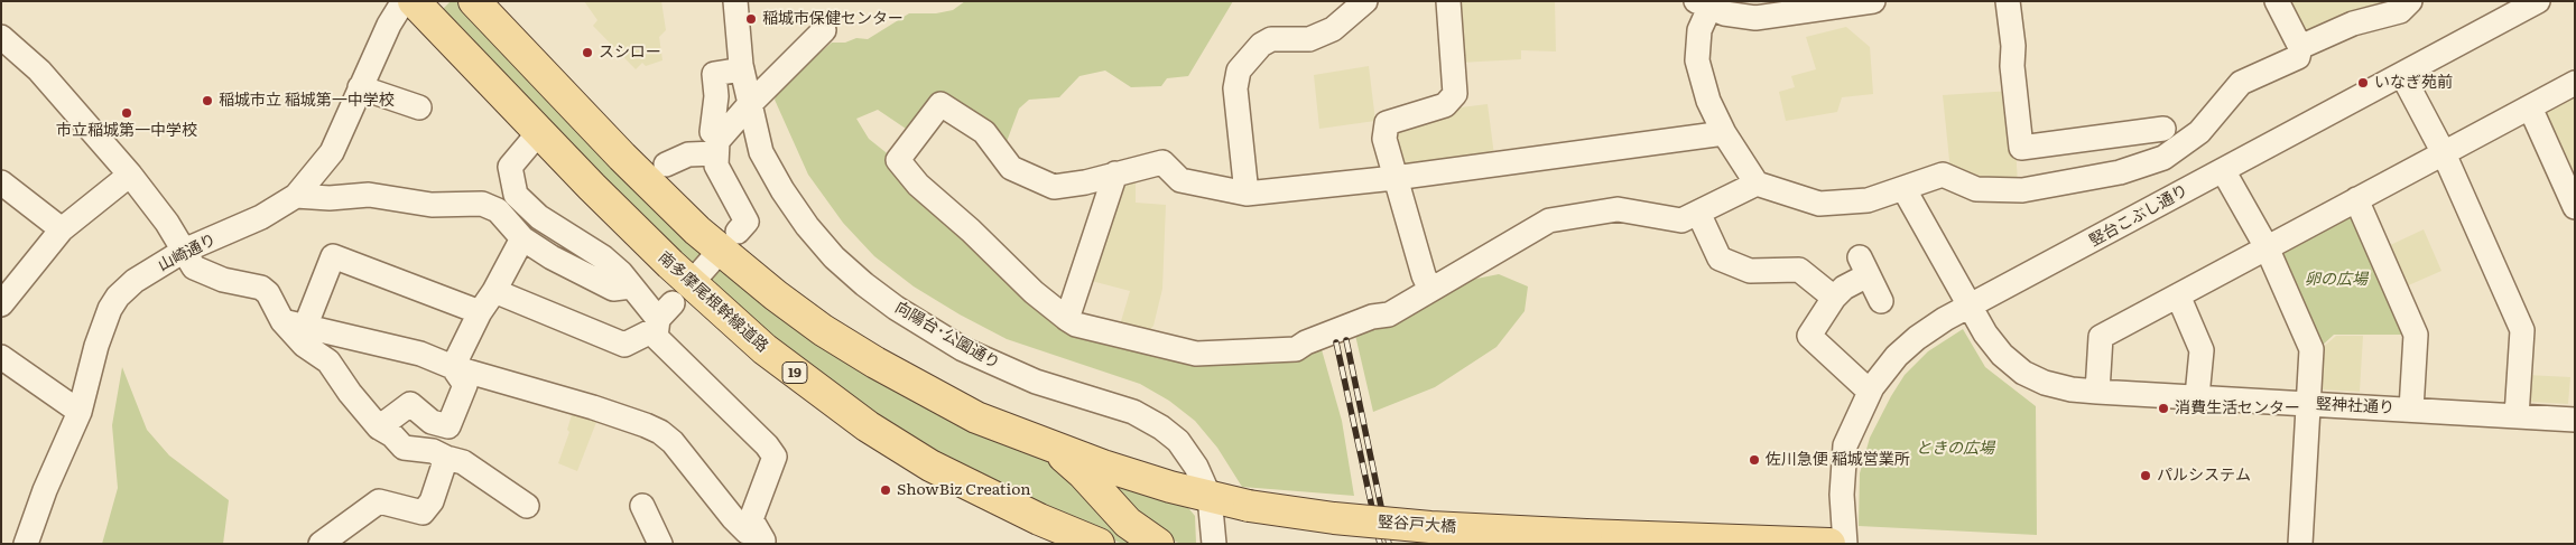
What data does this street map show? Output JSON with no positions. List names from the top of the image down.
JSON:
{
  "streets": {
    "main road": ["南多摩尾根幹線道路", "19", "竪谷戸大橋"],
    "street": [
      "竪台こぶし通り",
      "山崎通り",
      "向陽台･公園通り",
      "竪神社通り"
    ]
  },
  "crossings": [
    ["竪台こぶし通り", "竪神社通り"],
    ["向陽台･公園通り", "竪谷戸大橋"]
  ],
  "parks": ["卵の広場", "ときの広場"],
  "places": [
    "稲城市保健センター",
    "スシロー",
    "いなぎ苑前",
    "稲城市立 稲城第一中学校",
    "市立稲城第一中学校",
    "消費生活センター",
    "佐川急便 稲城営業所",
    "パルシステム",
    "ShowBiz Creation"
  ]
}
